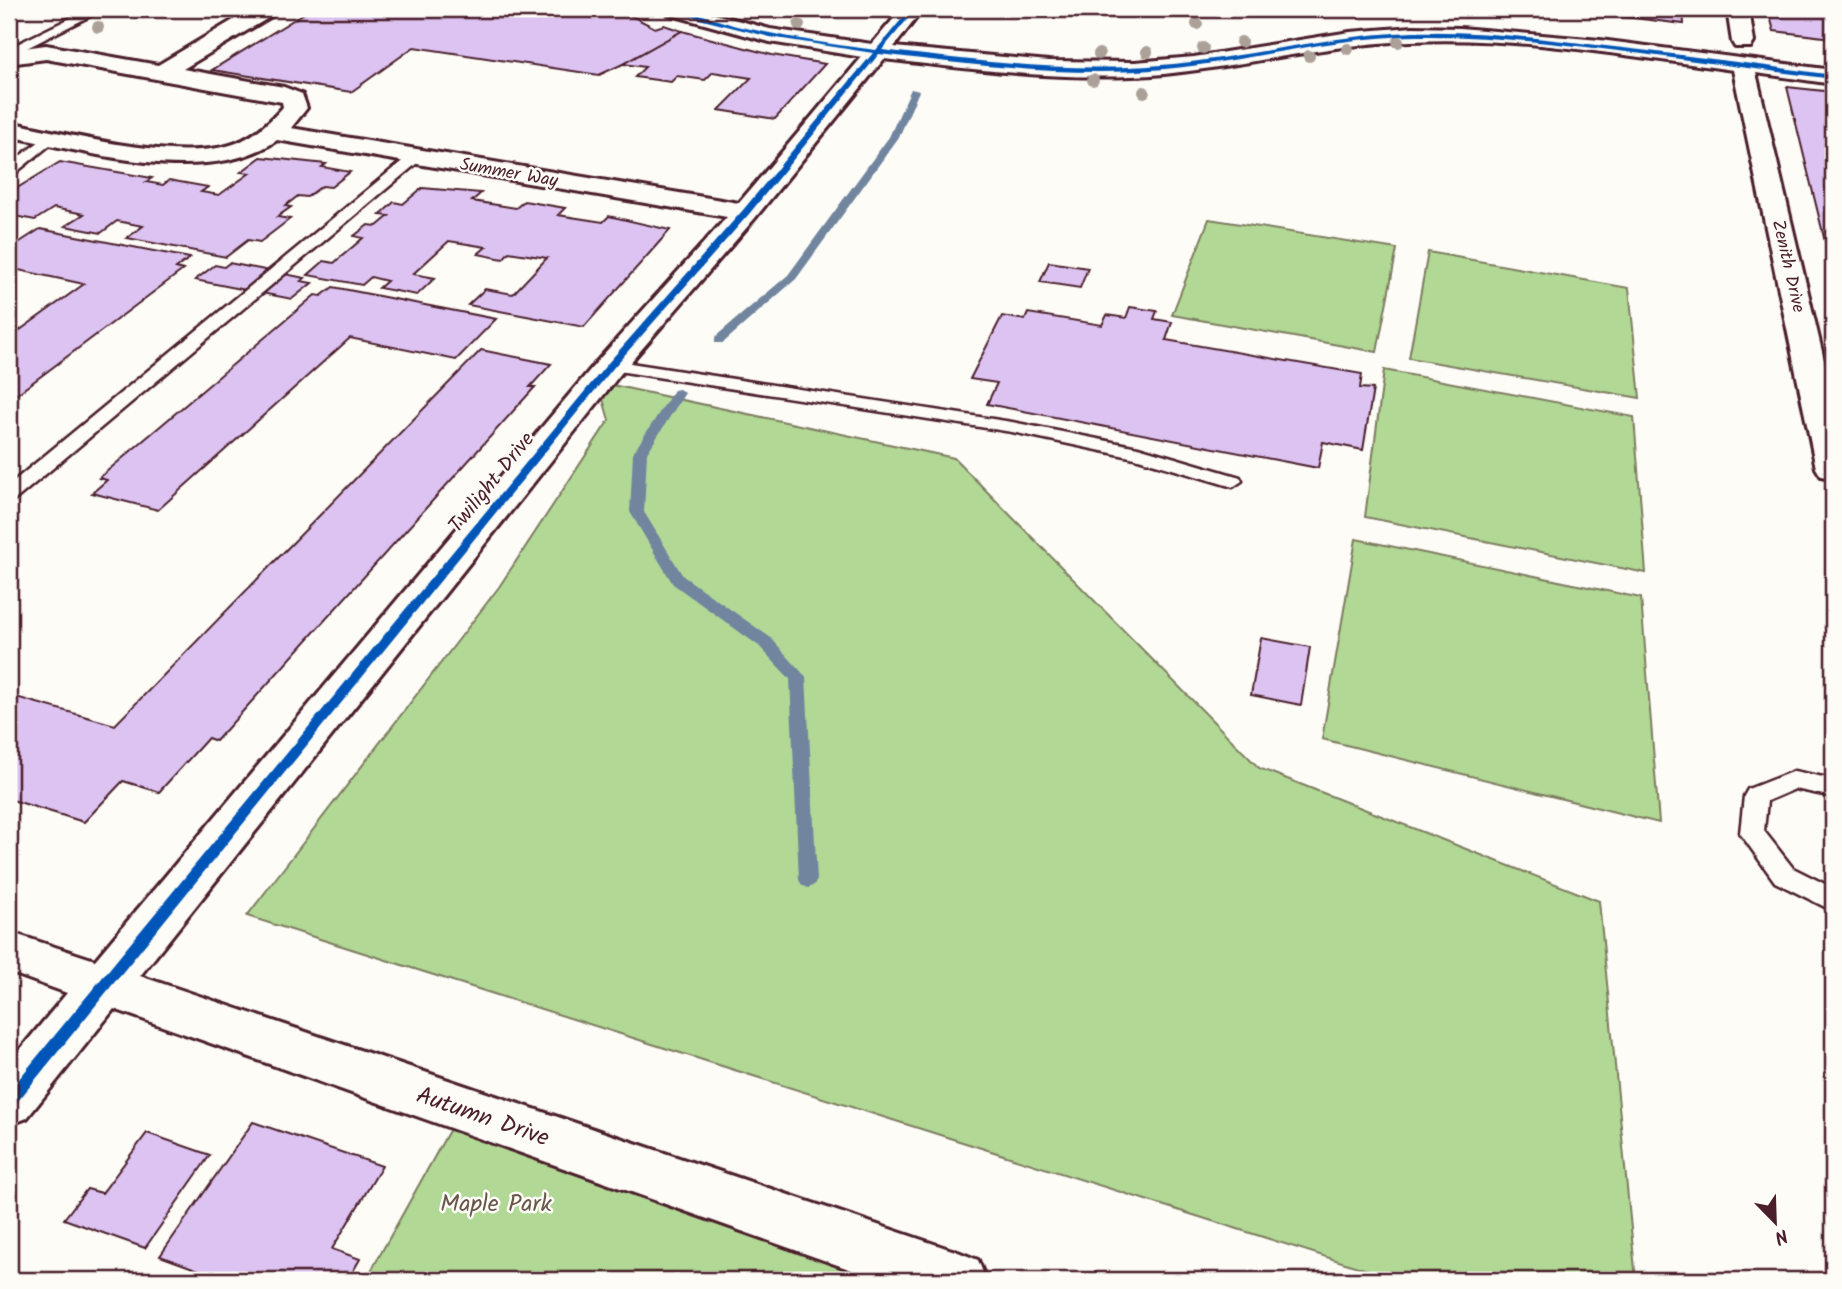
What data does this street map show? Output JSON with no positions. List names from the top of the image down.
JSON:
{
  "streets": {
    "street": [
      "Summer Way",
      "Zenith Drive",
      "Twilight Drive",
      "Autumn Drive"
    ]
  },
  "crossings": [
    ["Summer Way", "Twilight Drive"],
    ["Twilight Drive", "Autumn Drive"]
  ],
  "parks": ["Maple Park"],
  "north": "bottom right"
}
